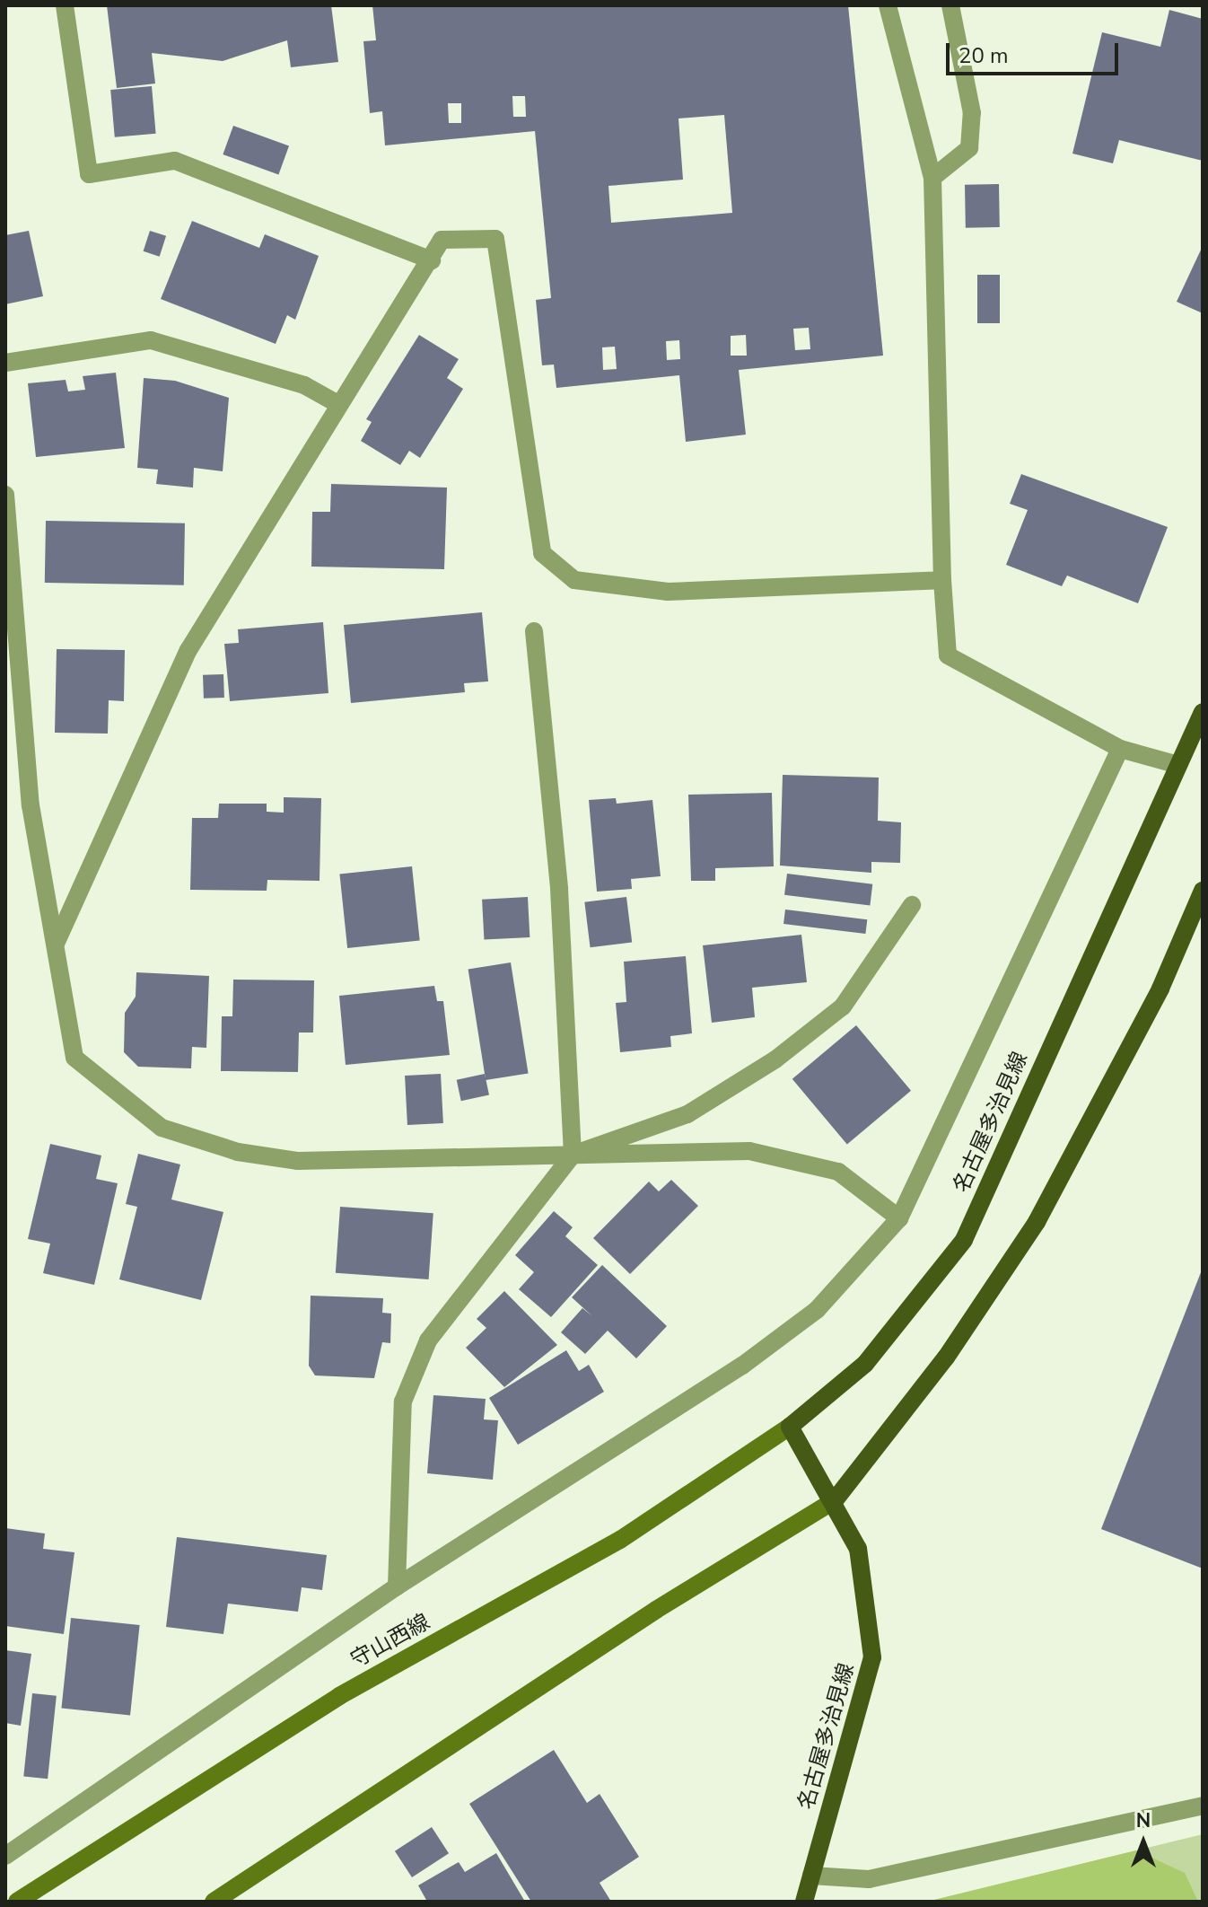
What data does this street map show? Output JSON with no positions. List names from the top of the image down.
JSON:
{
  "streets": {
    "main road": ["名古屋多治見線", "守山西線"]
  },
  "crossings": [
    ["名古屋多治見線", "守山西線"]
  ],
  "scale_bar": "20 m",
  "north": "top"
}
